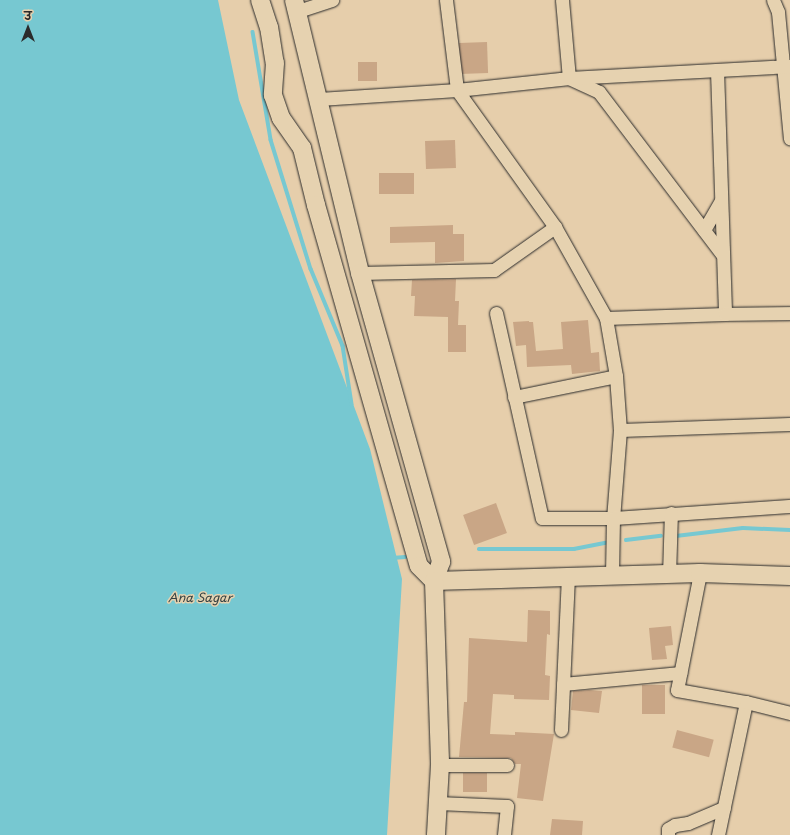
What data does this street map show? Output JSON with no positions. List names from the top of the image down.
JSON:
{
  "water": ["Ana Sagar"],
  "north": "top"
}
